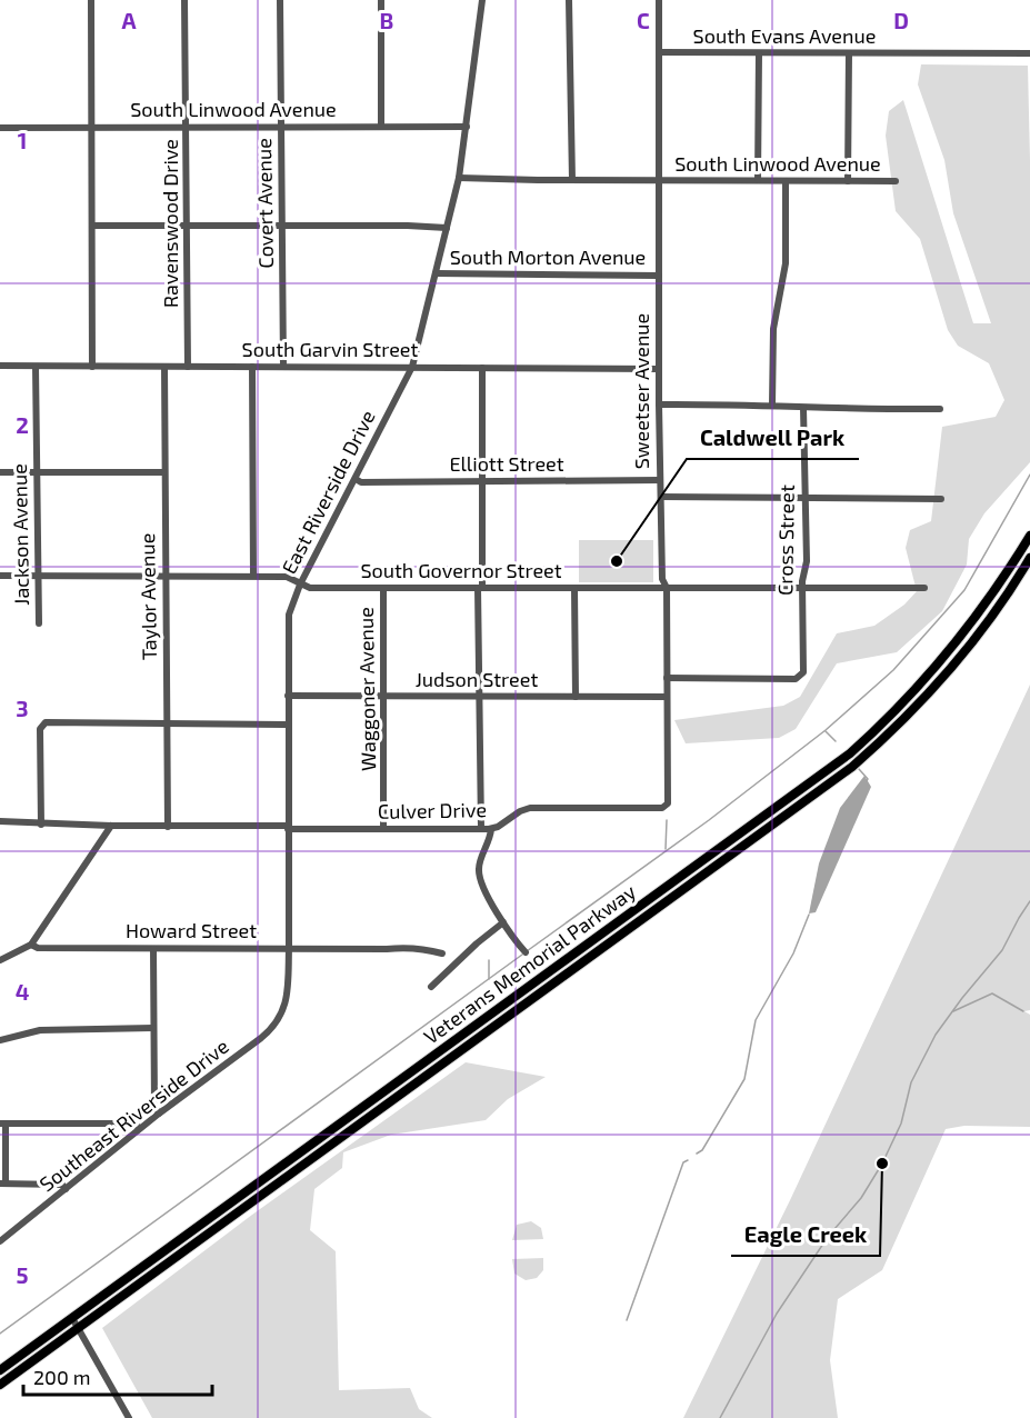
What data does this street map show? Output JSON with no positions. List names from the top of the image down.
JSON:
{
  "streets": {
    "highway": ["Veterans Memorial Parkway"],
    "street": [
      "South Evans Avenue",
      "South Linwood Avenue",
      "Covert Avenue",
      "Ravenswood Drive",
      "South Morton Avenue",
      "South Garvin Street",
      "Sweetser Avenue",
      "Elliott Street",
      "East Riverside Drive",
      "Jackson Avenue",
      "Cross Street",
      "South Governor Street",
      "Taylor Avenue",
      "Judson Street",
      "Waggoner Avenue",
      "Culver Drive",
      "Howard Street",
      "Southeast Riverside Drive"
    ]
  },
  "crossings": [
    ["South Evans Avenue", "Sweetser Avenue"],
    ["South Linwood Avenue", "Covert Avenue"],
    ["South Linwood Avenue", "Ravenswood Drive"],
    ["South Linwood Avenue", "Sweetser Avenue"],
    ["South Linwood Avenue", "East Riverside Drive"],
    ["Covert Avenue", "South Morton Avenue"],
    ["Covert Avenue", "South Garvin Street"],
    ["Ravenswood Drive", "South Morton Avenue"],
    ["Ravenswood Drive", "South Garvin Street"],
    ["South Morton Avenue", "Sweetser Avenue"],
    ["South Morton Avenue", "East Riverside Drive"],
    ["South Garvin Street", "Sweetser Avenue"],
    ["South Garvin Street", "East Riverside Drive"],
    ["South Garvin Street", "Jackson Avenue"],
    ["South Garvin Street", "Taylor Avenue"],
    ["Sweetser Avenue", "Elliott Street"],
    ["Sweetser Avenue", "Cross Street"],
    ["Sweetser Avenue", "South Governor Street"],
    ["Sweetser Avenue", "Judson Street"],
    ["Sweetser Avenue", "Culver Drive"],
    ["Elliott Street", "East Riverside Drive"],
    ["East Riverside Drive", "South Governor Street"],
    ["East Riverside Drive", "Judson Street"],
    ["East Riverside Drive", "Culver Drive"],
    ["East Riverside Drive", "Howard Street"],
    ["East Riverside Drive", "Southeast Riverside Drive"],
    ["Jackson Avenue", "South Governor Street"],
    ["Cross Street", "South Governor Street"],
    ["South Governor Street", "Taylor Avenue"],
    ["South Governor Street", "Waggoner Avenue"],
    ["Taylor Avenue", "Culver Drive"],
    ["Judson Street", "Waggoner Avenue"],
    ["Waggoner Avenue", "Culver Drive"]
  ],
  "places": ["Caldwell Park", "Eagle Creek"],
  "scale_bar": "200 m",
  "grid": {
    "columns": [
      "A",
      "B",
      "C",
      "D"
    ],
    "rows": [
      "1",
      "2",
      "3",
      "4",
      "5"
    ]
  }
}
